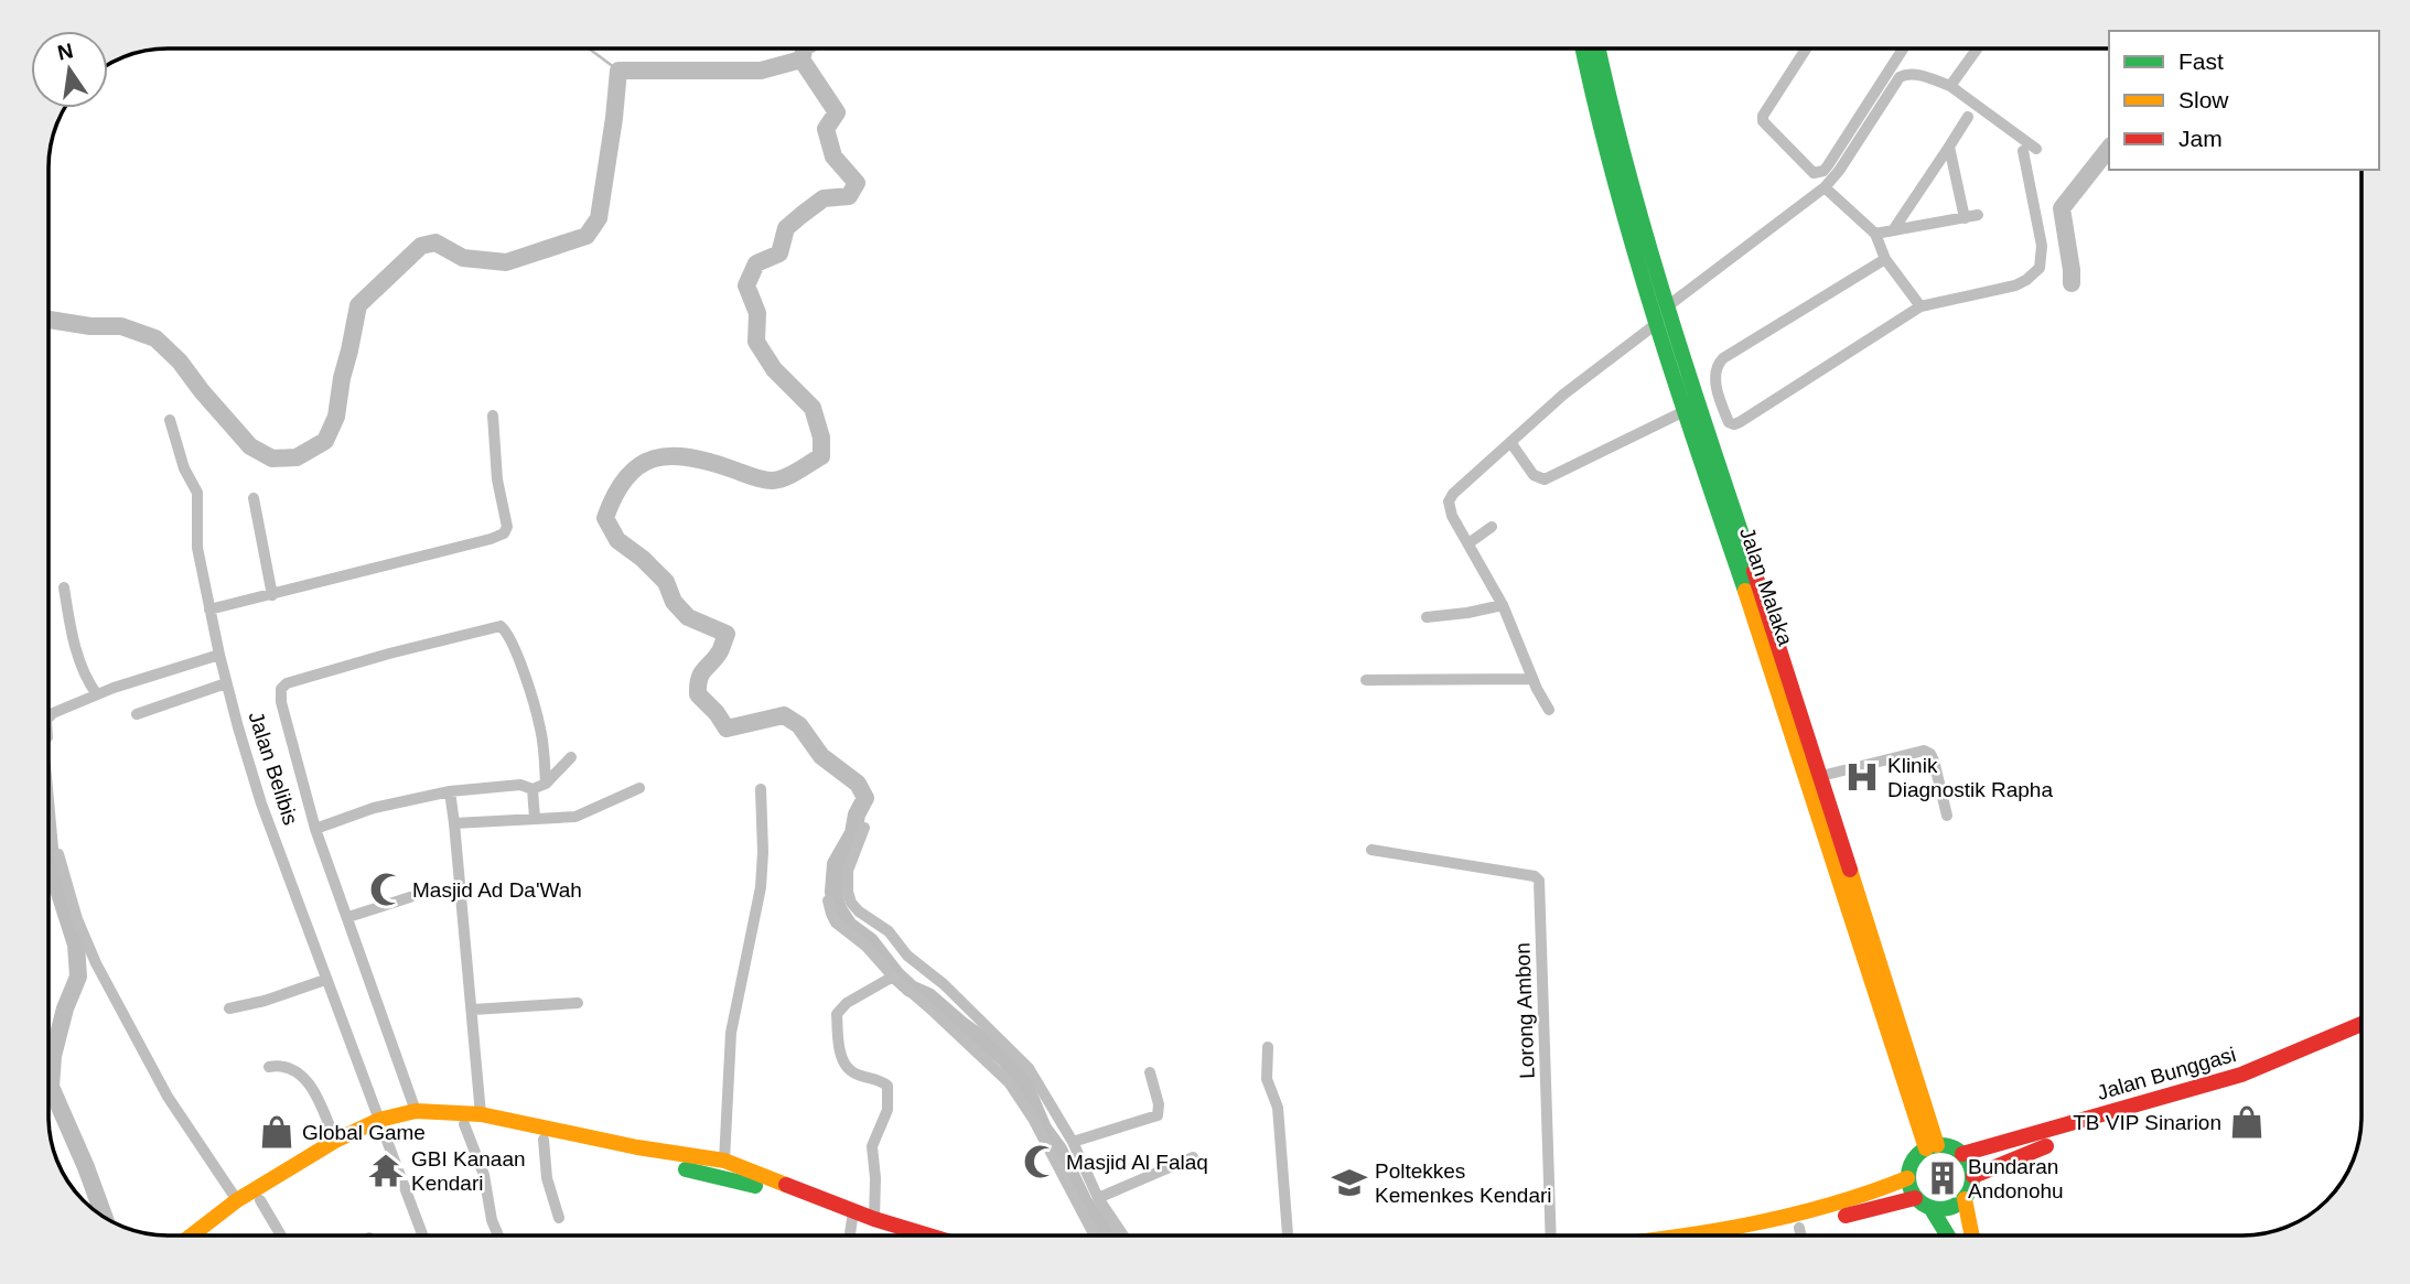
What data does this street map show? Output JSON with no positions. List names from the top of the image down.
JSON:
{
  "streets": {
    "main road": ["Jalan Malaka", "Jalan Bunggasi"],
    "street": ["Jalan Belibis", "Lorong Ambon"]
  },
  "crossings": [
    ["Jalan Malaka", "Jalan Bunggasi"]
  ],
  "places": {
    "hospital": ["Klinik Diagnostik Rapha"],
    "mosque": ["Masjid Ad Da'Wah", "Masjid Al Falaq"],
    "shop": ["TB VIP Sinarion", "Global Game"],
    "temple": ["GBI Kanaan Kendari"],
    "building": ["Bundaran Andonohu"],
    "school or university": ["Poltekkes Kemenkes Kendari"]
  },
  "legend": ["Fast", "Slow", "Jam"],
  "north": "top"
}
